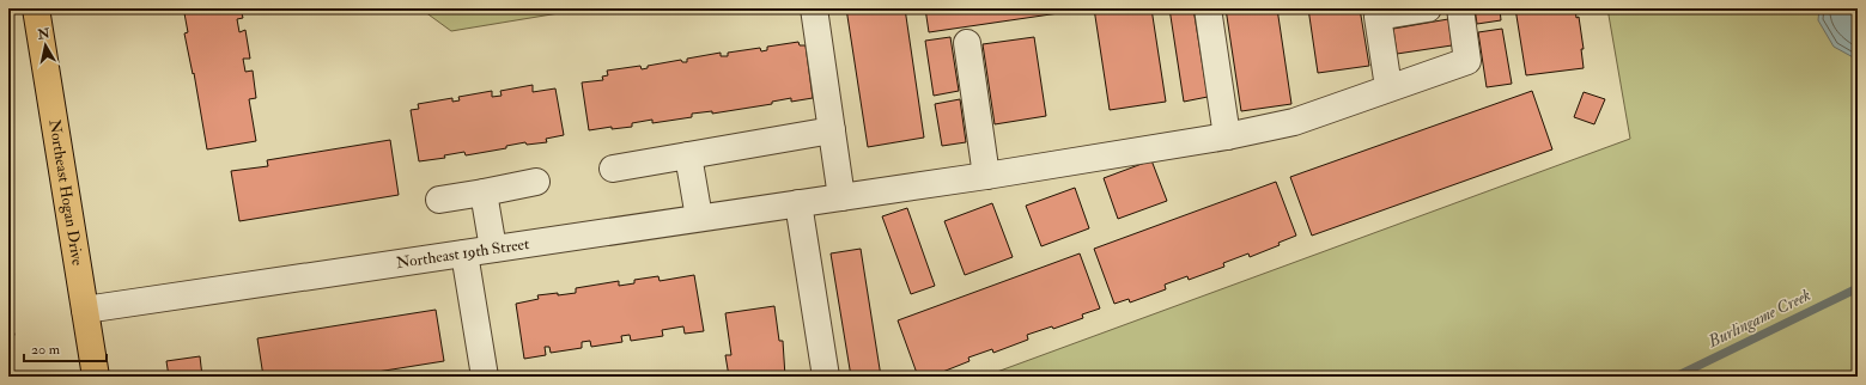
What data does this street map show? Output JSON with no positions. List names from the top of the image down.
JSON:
{
  "streets": {
    "highway": ["Northeast Hogan Drive"],
    "street": ["Northeast 19th Street"]
  },
  "crossings": [
    ["Northeast Hogan Drive", "Northeast 19th Street"]
  ],
  "water": ["Burlingame Creek"],
  "scale_bar": "20 m",
  "north": "top"
}
